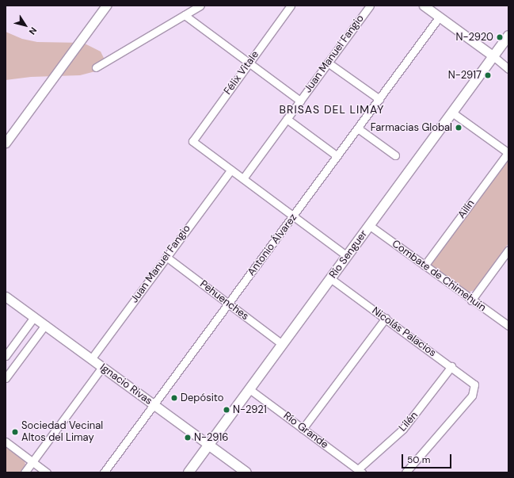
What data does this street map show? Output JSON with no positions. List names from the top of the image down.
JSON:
{
  "streets": {
    "main road": ["Río Senguer", "Ignacio Rivas"],
    "street": [
      "Juan Manuel Fangio",
      "Félix Vitale",
      "Ailín",
      "Antonio Álvarez",
      "Combate de Chimehuin",
      "Pehuenches",
      "Nicolás Palacios",
      "Lilén",
      "Río Grande"
    ]
  },
  "crossings": [
    ["Juan Manuel Fangio", "Félix Vitale"],
    ["Juan Manuel Fangio", "Pehuenches"],
    ["Juan Manuel Fangio", "Ignacio Rivas"],
    ["Ailín", "Combate de Chimehuin"],
    ["Antonio Álvarez", "Pehuenches"],
    ["Antonio Álvarez", "Ignacio Rivas"],
    ["Río Senguer", "Combate de Chimehuin"],
    ["Río Senguer", "Pehuenches"],
    ["Río Senguer", "Nicolás Palacios"],
    ["Río Senguer", "Ignacio Rivas"],
    ["Río Senguer", "Río Grande"],
    ["Nicolás Palacios", "Lilén"],
    ["Lilén", "Río Grande"]
  ],
  "districts": ["BRISAS DEL LIMAY"],
  "places": [
    "N-2920",
    "N-2917",
    "Farmacias Global",
    "Depósito",
    "N-2921",
    "Sociedad Vecinal Altos del Limay",
    "N-2916"
  ],
  "scale_bar": "50 m",
  "north": "bottom right"
}
